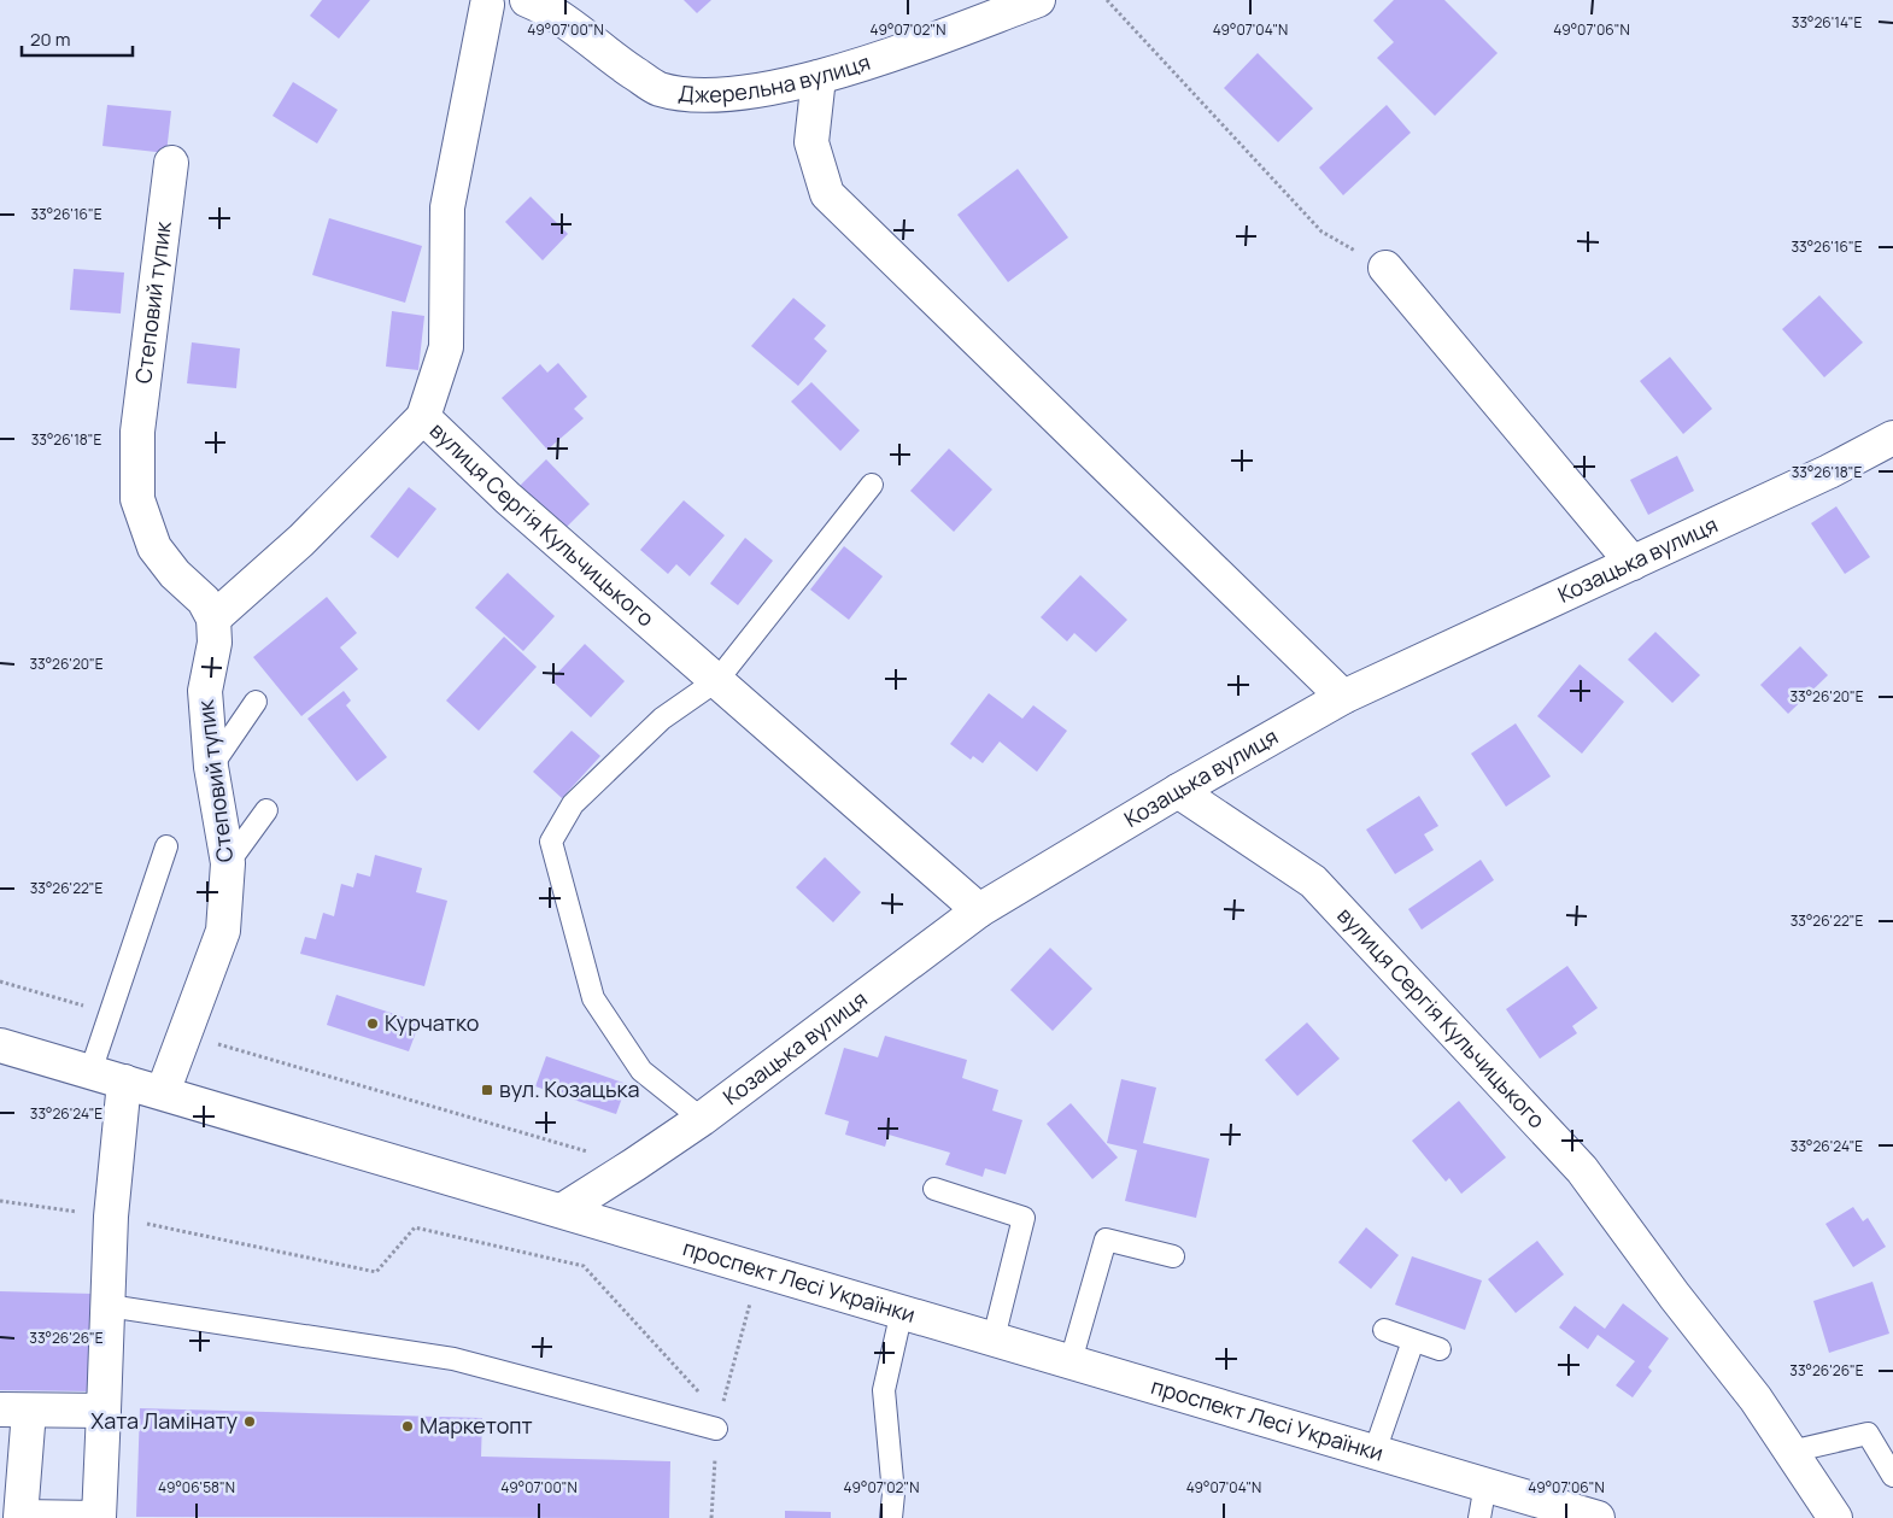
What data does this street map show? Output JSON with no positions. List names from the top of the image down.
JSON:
{
  "streets": {
    "street": [
      "Джерельна вулиця",
      "Степовий тупик",
      "вулиця Сергія Кульчицького",
      "Козацька вулиця",
      "проспект Лесі Українки"
    ]
  },
  "crossings": [
    ["Степовий тупик", "проспект Лесі Українки"],
    ["вулиця Сергія Кульчицького", "Козацька вулиця"],
    ["Козацька вулиця", "проспект Лесі Українки"]
  ],
  "places": {
    "other": ["Курчатко", "Хата Ламінату", "Маркетопт"],
    "transit": ["вул. Козацька"]
  },
  "scale_bar": "20 m",
  "coordinates": [
    "33°26'14\"E",
    "49°07'00\"N",
    "49°07'02\"N",
    "49°07'04\"N",
    "49°07'06\"N",
    "33°26'16\"E",
    "33°26'18\"E",
    "33°26'20\"E",
    "33°26'22\"E",
    "33°26'24\"E",
    "33°26'26\"E",
    "49°06'58\"N"
  ]
}
